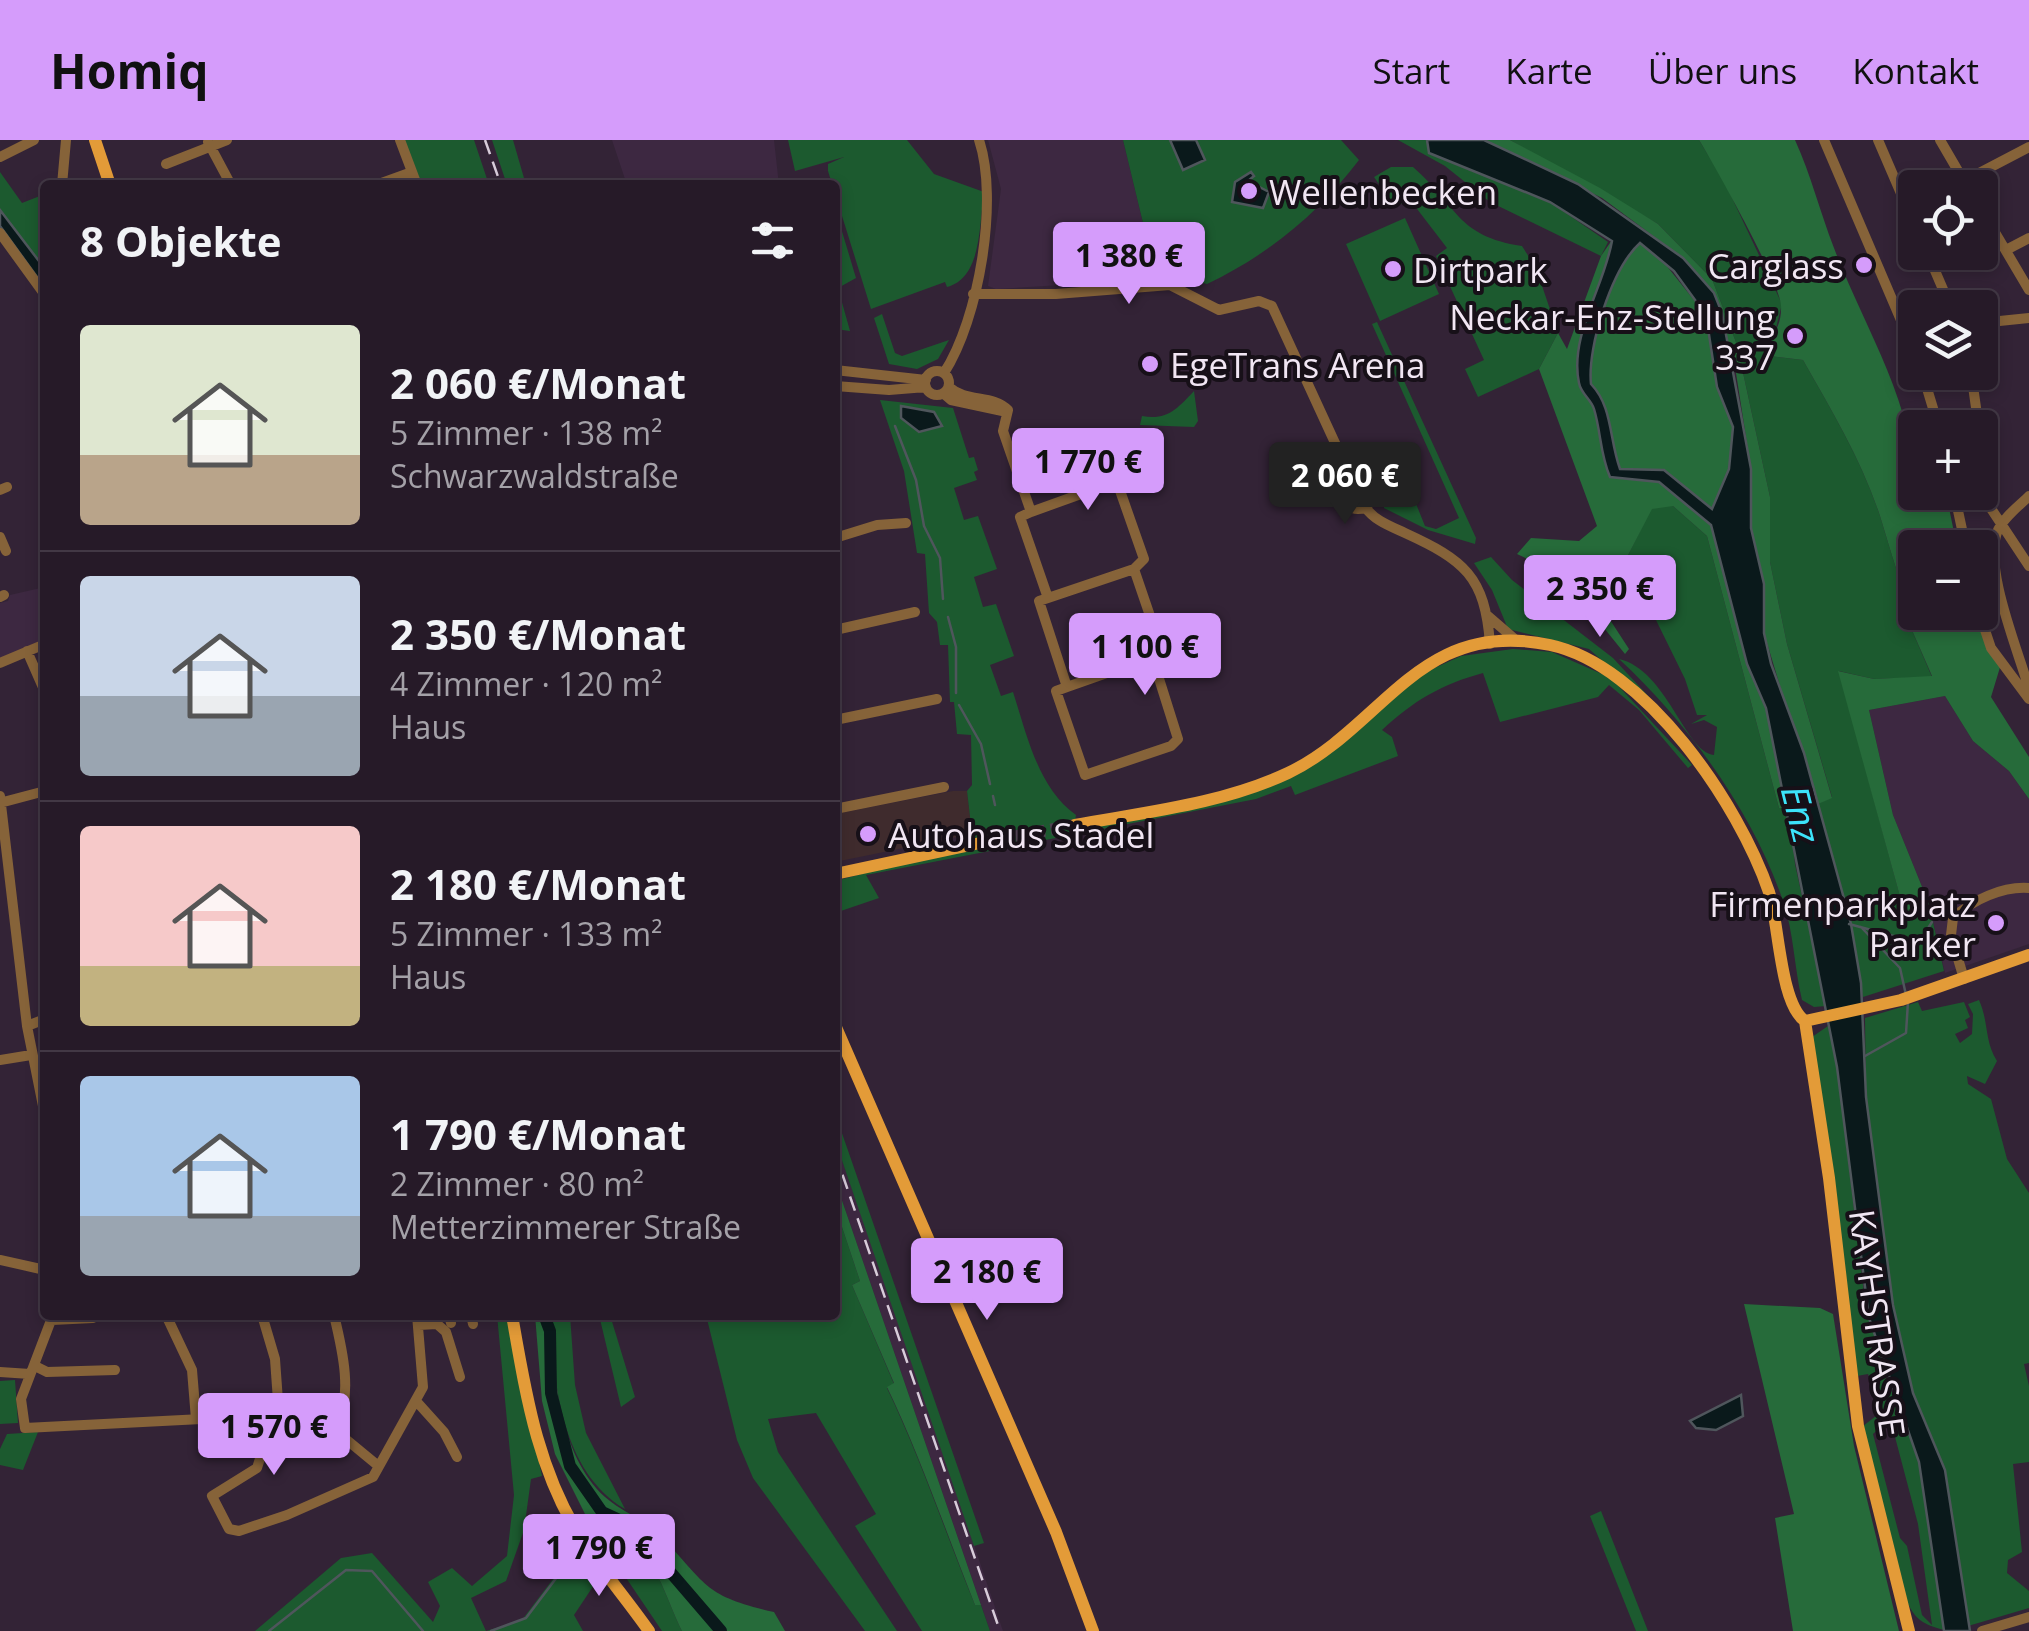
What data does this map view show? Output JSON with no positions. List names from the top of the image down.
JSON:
{
  "streets": {
    "main road": ["KAYHSTRASSE"]
  },
  "water": ["Enz"],
  "places": [
    "Wellenbecken",
    "Carglass",
    "Dirtpark",
    "Neckar-Enz-Stellung 337",
    "EgeTrans Arena",
    "Autohaus Stadel",
    "Firmenparkplatz Parker"
  ],
  "page": {
    "header": "Homiq",
    "nav": [
      "Start",
      "Karte",
      "Über uns",
      "Kontakt"
    ],
    "map_buttons": ["+", "−"],
    "heading": "8 Objekte",
    "price": [
      "1 380 €",
      "1 770 €",
      "2 060 €",
      "2 350 €",
      "1 100 €",
      "2 180 €",
      "1 570 €",
      "1 790 €"
    ],
    "list": [
      {
        "name": "2 060 €/Monat",
        "note": "5 Zimmer · 138 m² · Schwarzwaldstraße"
      },
      {
        "name": "2 350 €/Monat",
        "note": "4 Zimmer · 120 m² · Haus"
      },
      {
        "name": "2 180 €/Monat",
        "note": "5 Zimmer · 133 m² · Haus"
      },
      {
        "name": "1 790 €/Monat",
        "note": "2 Zimmer · 80 m² · Metterzimmerer Straße"
      }
    ]
  }
}
